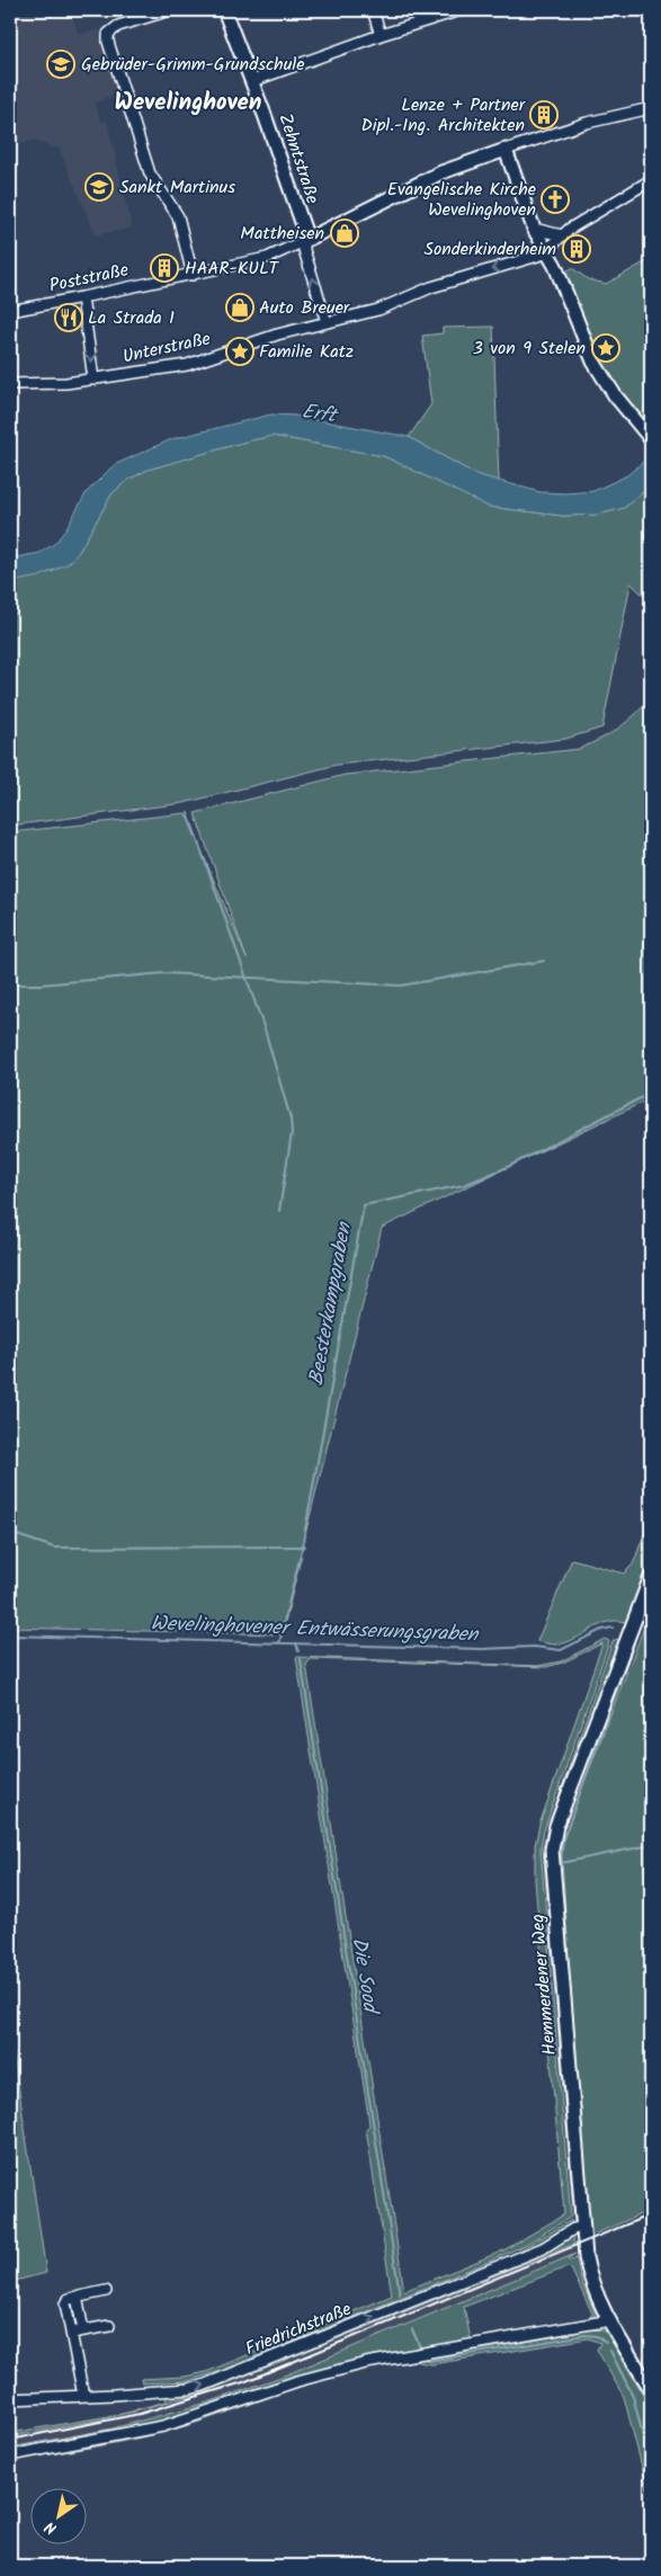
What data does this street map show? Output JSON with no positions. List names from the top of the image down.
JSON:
{
  "streets": {
    "main road": ["Zehntstraße", "Hemmerdener Weg"],
    "street": ["Poststraße", "Unterstraße", "Friedrichstraße"]
  },
  "crossings": [
    ["Zehntstraße", "Poststraße"],
    ["Zehntstraße", "Unterstraße"],
    ["Hemmerdener Weg", "Friedrichstraße"]
  ],
  "one_way": ["Unterstraße"],
  "districts": ["Wevelinghoven"],
  "water": [
    "Erft",
    "Beesterkampgraben",
    "Wevelinghovener Entwässerungsgraben",
    "Die Sood"
  ],
  "places": {
    "school or university": ["Gebrüder-Grimm-Grundschule", "Sankt Martinus"],
    "building": ["Lenze + Partner Dipl.-Ing. Architekten", "Sonderkinderheim", "HAAR-KULT"],
    "church": ["Evangelische Kirche Wevelinghoven"],
    "shop": ["Mattheisen", "Auto Breuer"],
    "restaurant": ["La Strada 1"],
    "place": ["3 von 9 Stelen", "Familie Katz"]
  },
  "north": "bottom left"
}
